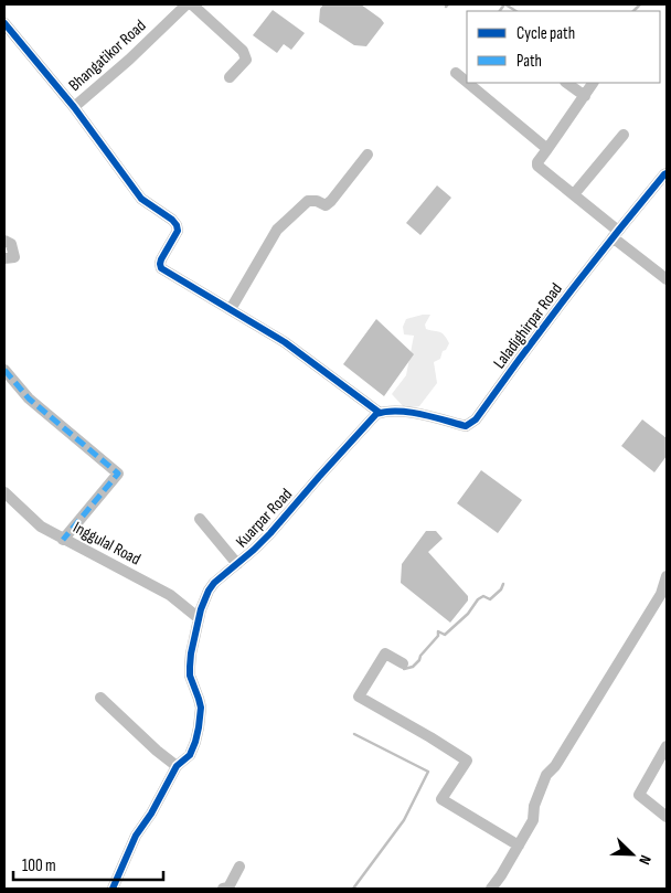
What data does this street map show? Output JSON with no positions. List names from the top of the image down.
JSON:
{
  "streets": {
    "street": [
      "Bhangatikor Road",
      "Laladighirpar Road",
      "Kuarpar Road",
      "Inggulal Road"
    ]
  },
  "crossings": [
    ["Laladighirpar Road", "Kuarpar Road"],
    ["Kuarpar Road", "Inggulal Road"]
  ],
  "legend": ["Cycle path", "Path"],
  "scale_bar": "100 m",
  "north": "bottom right"
}
